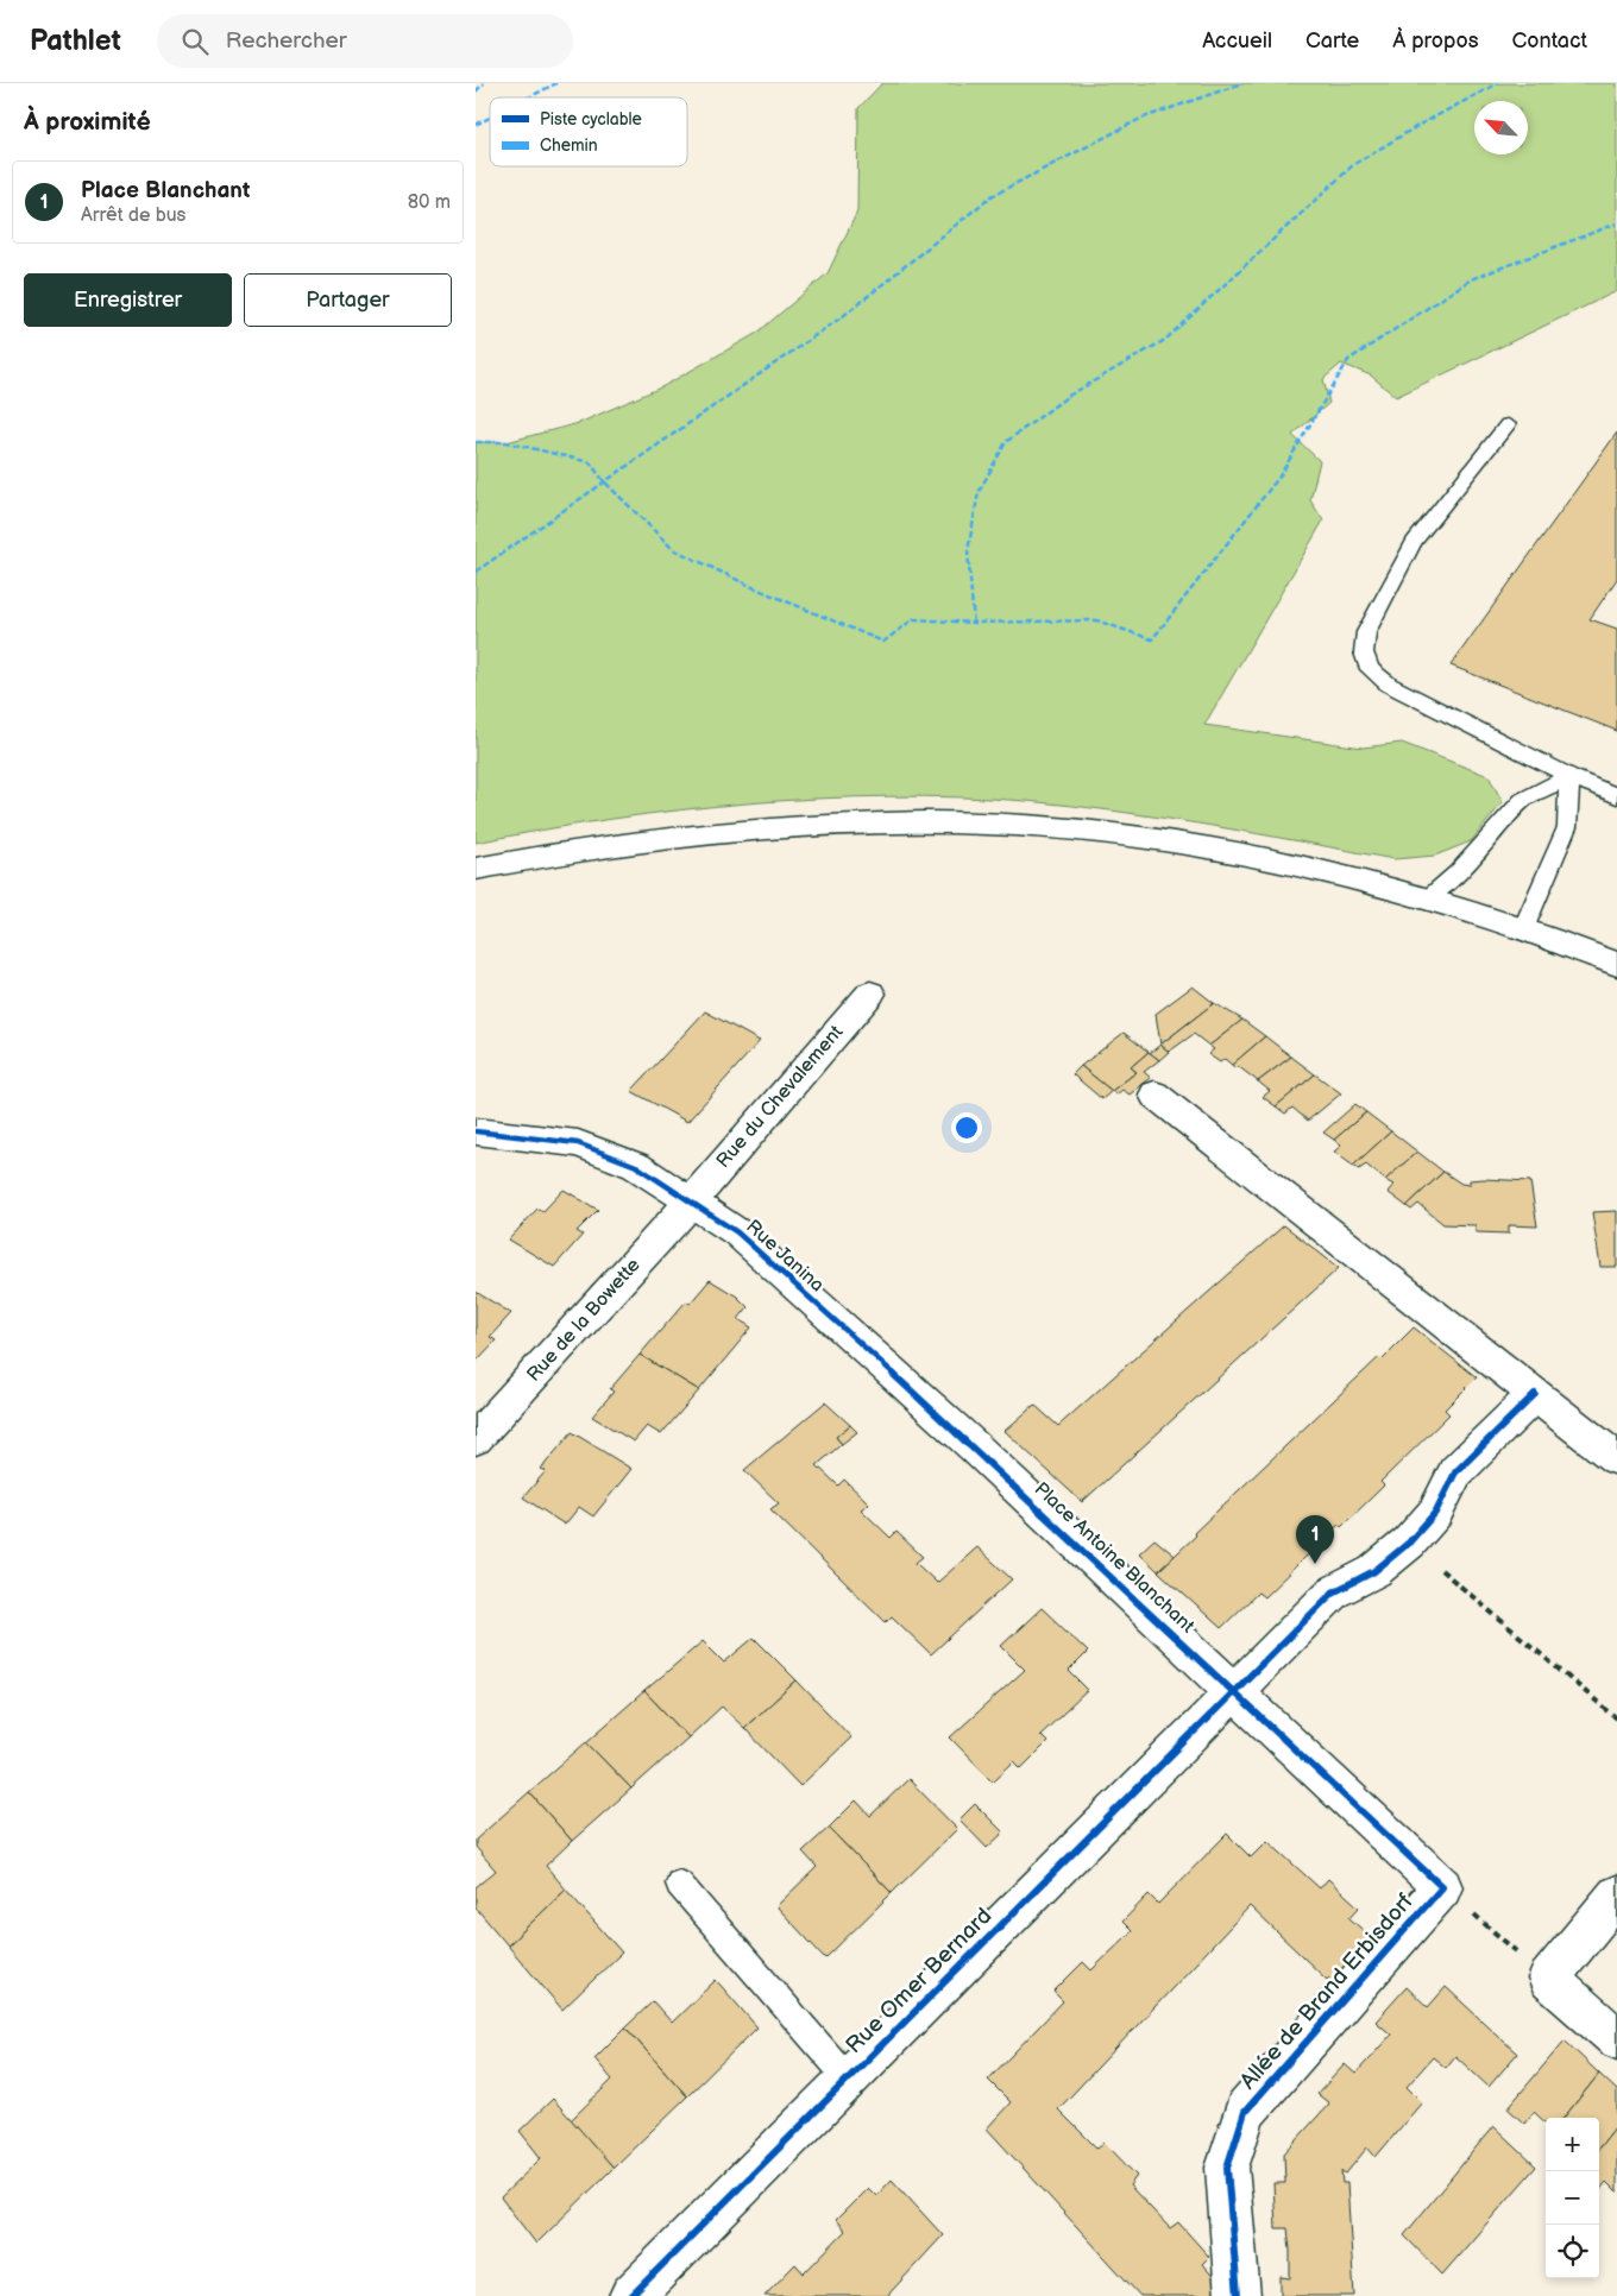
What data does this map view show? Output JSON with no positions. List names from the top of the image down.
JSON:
{
  "streets": {
    "street": [
      "Rue du Chevalement",
      "Rue Janina",
      "Rue de la Bowette",
      "Place Antoine Blanchant",
      "Rue Omer Bernard",
      "Allée de Brand Erbisdorf"
    ]
  },
  "crossings": [
    ["Rue du Chevalement", "Rue Janina"],
    ["Rue du Chevalement", "Rue de la Bowette"],
    ["Rue Janina", "Rue de la Bowette"],
    ["Rue Janina", "Place Antoine Blanchant"],
    ["Place Antoine Blanchant", "Rue Omer Bernard"],
    ["Place Antoine Blanchant", "Allée de Brand Erbisdorf"]
  ],
  "legend": ["Piste cyclable", "Chemin"],
  "north": "top left",
  "page": {
    "header": "Pathlet",
    "search": "Rechercher",
    "nav": [
      "Accueil",
      "Carte",
      "À propos",
      "Contact"
    ],
    "heading": "À proximité",
    "list": [
      {
        "mark": "1",
        "name": "Place Blanchant",
        "note": "Arrêt de bus",
        "value": "80 m"
      }
    ],
    "buttons": ["Enregistrer", "Partager"],
    "pins": "1",
    "map_buttons": ["+", "−"]
  }
}
